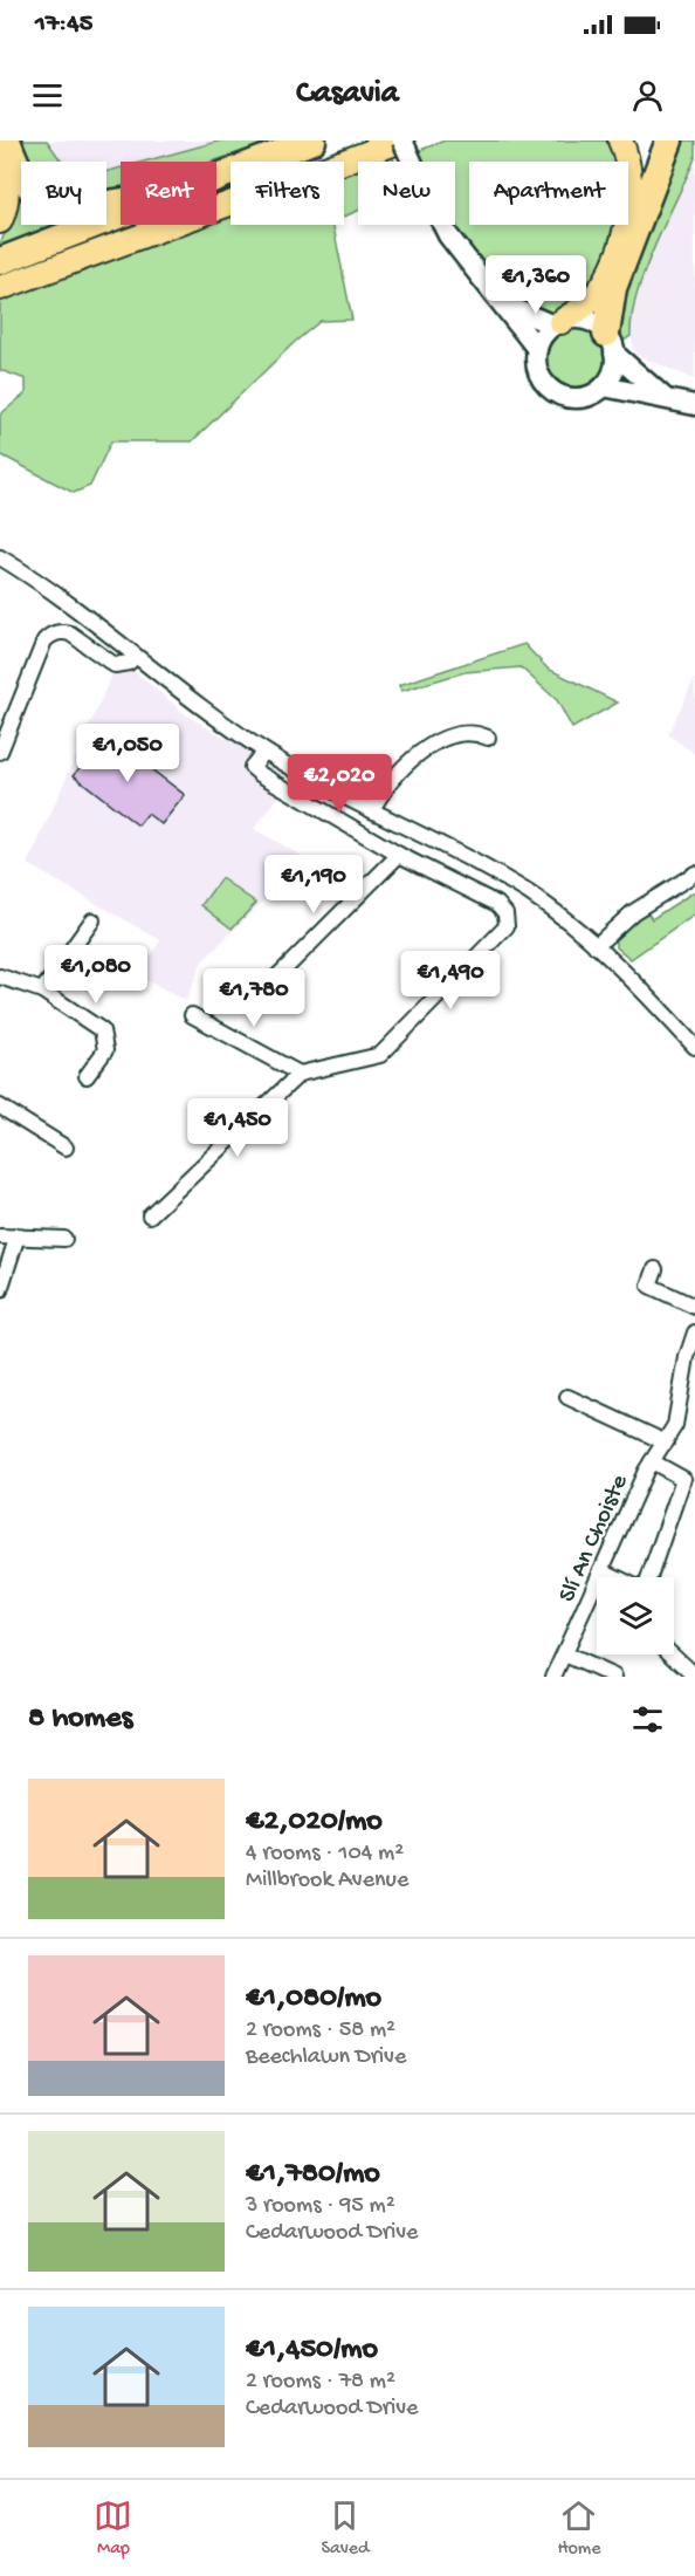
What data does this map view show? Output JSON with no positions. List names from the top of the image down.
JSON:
{
  "streets": {
    "street": ["Slí An Choiste"]
  },
  "page": {
    "status": "17:45",
    "header": "Casavia",
    "chip": [
      "Buy",
      "Rent",
      "Filters",
      "New",
      "Apartment"
    ],
    "price": [
      "€1,360",
      "€1,050",
      "€2,020",
      "€1,190",
      "€1,080",
      "€1,490",
      "€1,780",
      "€1,450"
    ],
    "heading": "8 homes",
    "list": [
      {
        "name": "€2,020/mo",
        "note": "4 rooms · 104 m² · Millbrook Avenue"
      },
      {
        "name": "€1,080/mo",
        "note": "2 rooms · 58 m² · Beechlawn Drive"
      },
      {
        "name": "€1,780/mo",
        "note": "3 rooms · 95 m² · Cedarwood Drive"
      },
      {
        "name": "€1,450/mo",
        "note": "2 rooms · 78 m² · Cedarwood Drive"
      }
    ],
    "tabs": ["Map", "Saved", "Home"]
  }
}
